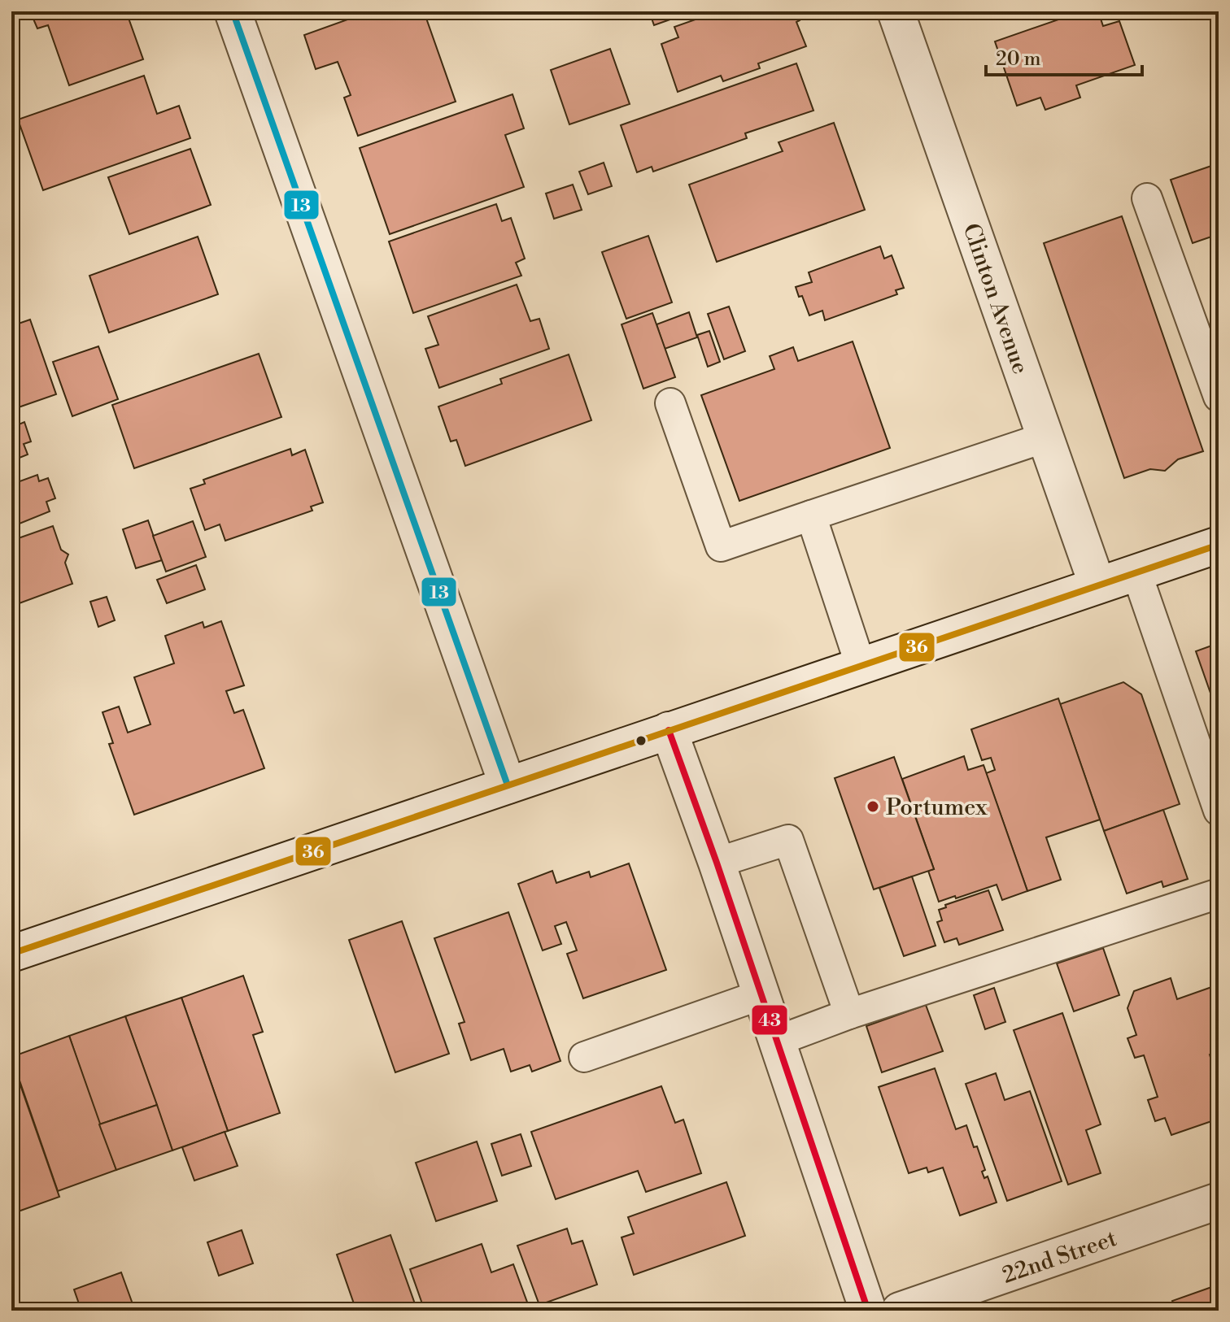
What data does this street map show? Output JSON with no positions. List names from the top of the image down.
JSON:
{
  "streets": {
    "street": ["Clinton Avenue", "22nd Street"]
  },
  "places": ["Portumex"],
  "lines": ["transit line 13", "transit line 36", "transit line 43"],
  "scale_bar": "20 m"
}
